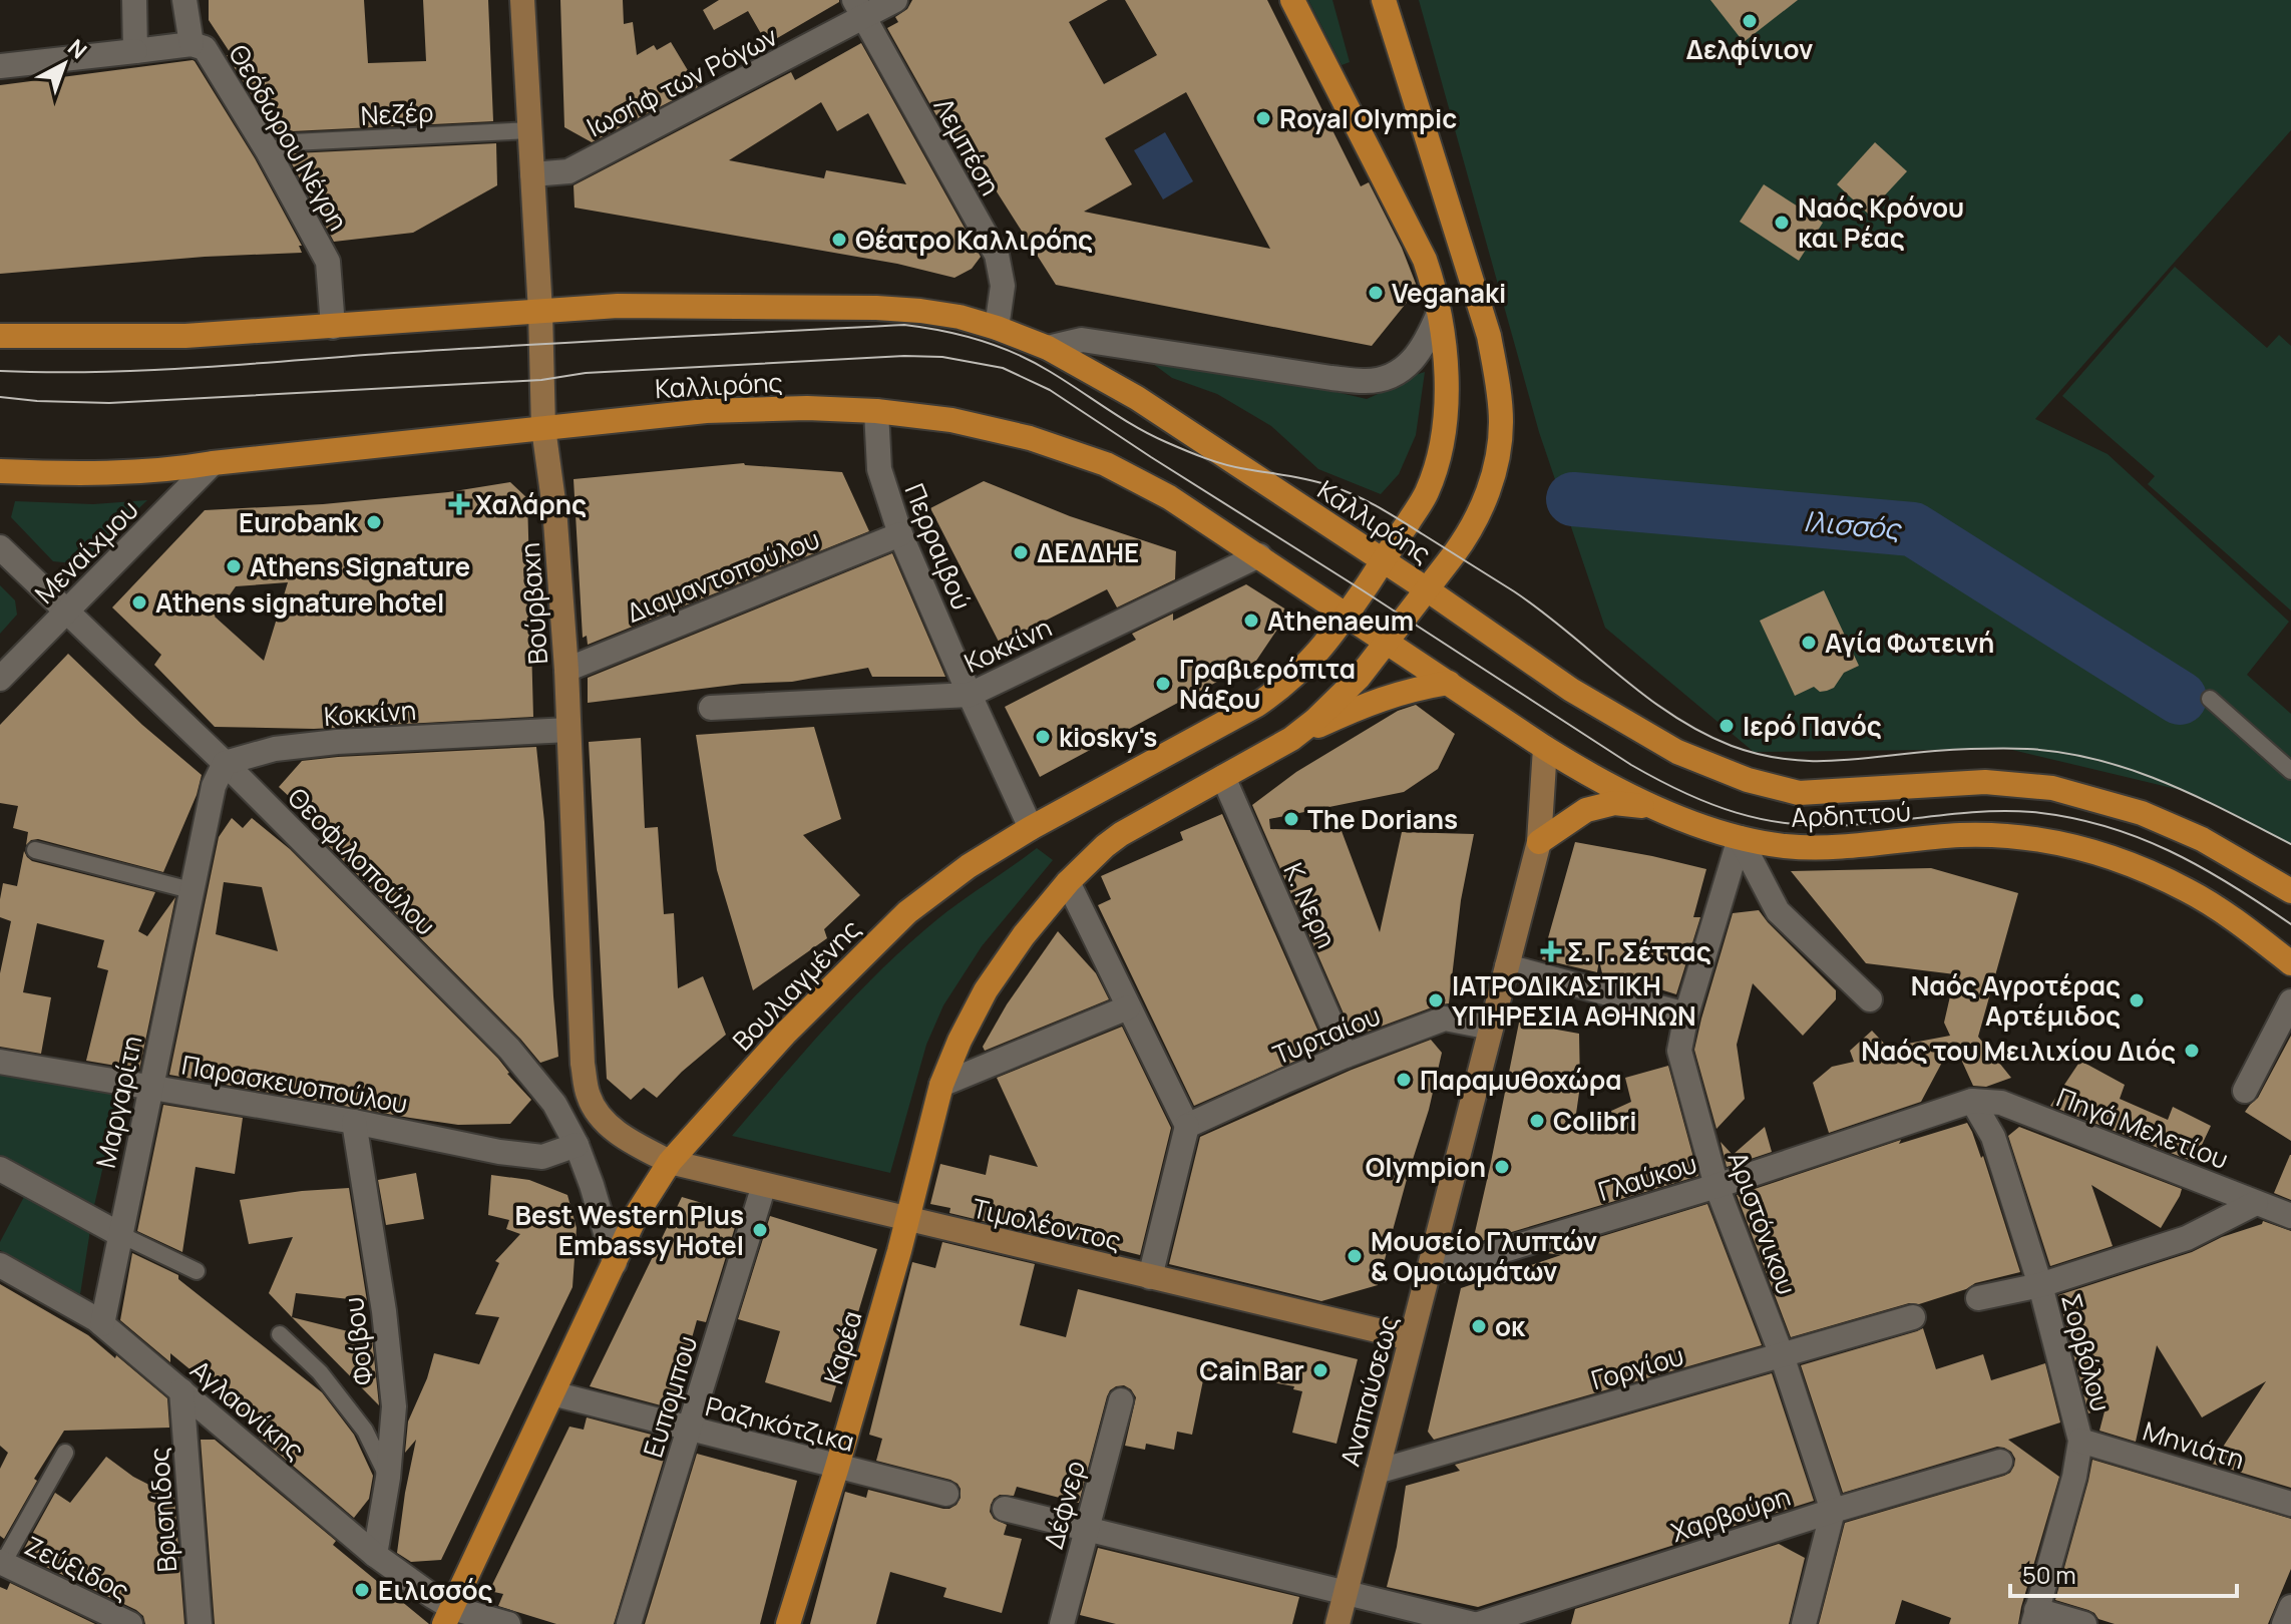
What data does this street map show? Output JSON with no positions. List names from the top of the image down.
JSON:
{
  "streets": {
    "main road": [
      "Καλλιρόης",
      "Αρδηττού",
      "Βουλιαγμένης",
      "Καρέα"
    ],
    "street": [
      "Ιωσήφ των Ρόγων",
      "Θεόδωρου Νέγρη",
      "Λεμπέση",
      "Περραιβού",
      "Μεναίχμου",
      "Διαμαντοπούλου",
      "Βούρβαχη",
      "Κοκκίνη",
      "Θεοφιλοπούλου",
      "Κ. Νερη",
      "Τυρταίου",
      "Παρασκευοπούλου",
      "Μαργαρίτη",
      "Πηγά Μελετίου",
      "Γλαύκου",
      "Αριστόνικου",
      "Τιμολέοντος",
      "Φοίβου",
      "Σορβόλου",
      "Γοργίου",
      "Αναπαύσεως",
      "Ευπομπου",
      "Αγλαονίκης",
      "Ραζηκότζικα",
      "Μηνιάτη",
      "Δέφνερ",
      "Βρισηίδος",
      "Χαρβούρη",
      "Ζεύξιδος"
    ],
    "lane": ["Νεζέρ"]
  },
  "crossings": [
    ["Ιωσήφ των Ρόγων", "Λεμπέση"],
    ["Ιωσήφ των Ρόγων", "Βούρβαχη"],
    ["Νεζέρ", "Θεόδωρου Νέγρη"],
    ["Νεζέρ", "Βούρβαχη"],
    ["Θεόδωρου Νέγρη", "Καλλιρόης"],
    ["Λεμπέση", "Καλλιρόης"],
    ["Καλλιρόης", "Περραιβού"],
    ["Καλλιρόης", "Μεναίχμου"],
    ["Καλλιρόης", "Βούρβαχη"],
    ["Καλλιρόης", "Κοκκίνη"],
    ["Καλλιρόης", "Αρδηττού"],
    ["Καλλιρόης", "Βουλιαγμένης"],
    ["Περραιβού", "Διαμαντοπούλου"],
    ["Περραιβού", "Κοκκίνη"],
    ["Περραιβού", "Βουλιαγμένης"],
    ["Μεναίχμου", "Θεοφιλοπούλου"],
    ["Διαμαντοπούλου", "Βούρβαχη"],
    ["Βούρβαχη", "Κοκκίνη"],
    ["Βούρβαχη", "Βουλιαγμένης"],
    ["Βούρβαχη", "Τιμολέοντος"],
    ["Κοκκίνη", "Θεοφιλοπούλου"],
    ["Κοκκίνη", "Μαργαρίτη"],
    ["Αρδηττού", "Αριστόνικου"],
    ["Αρδηττού", "Αναπαύσεως"],
    ["Θεοφιλοπούλου", "Βουλιαγμένης"],
    ["Θεοφιλοπούλου", "Παρασκευοπούλου"],
    ["Θεοφιλοπούλου", "Μαργαρίτη"],
    ["Κ. Νερη", "Τυρταίου"],
    ["Βουλιαγμένης", "Τιμολέοντος"],
    ["Βουλιαγμένης", "Αγλαονίκης"],
    ["Βουλιαγμένης", "Ραζηκότζικα"],
    ["Τυρταίου", "Αναπαύσεως"],
    ["Παρασκευοπούλου", "Μαργαρίτη"],
    ["Παρασκευοπούλου", "Φοίβου"],
    ["Μαργαρίτη", "Αγλαονίκης"],
    ["Πηγά Μελετίου", "Γλαύκου"],
    ["Πηγά Μελετίου", "Σορβόλου"],
    ["Γλαύκου", "Αριστόνικου"],
    ["Γλαύκου", "Σορβόλου"],
    ["Γλαύκου", "Αναπαύσεως"],
    ["Αριστόνικου", "Γοργίου"],
    ["Αριστόνικου", "Χαρβούρη"],
    ["Τιμολέοντος", "Καρέα"],
    ["Τιμολέοντος", "Αναπαύσεως"],
    ["Τιμολέοντος", "Ευπομπου"],
    ["Φοίβου", "Αγλαονίκης"],
    ["Καρέα", "Ραζηκότζικα"],
    ["Σορβόλου", "Μηνιάτη"],
    ["Γοργίου", "Αναπαύσεως"],
    ["Ευπομπου", "Ραζηκότζικα"],
    ["Αγλαονίκης", "Βρισηίδος"]
  ],
  "water": ["Ιλισσός"],
  "places": {
    "other": [
      "Δελφίνιον",
      "Royal Olympic",
      "Ναός Κρόνου και Ρέας",
      "Θέατρο Καλλιρόης",
      "Veganaki",
      "Eurobank",
      "ΔΕΔΔΗΕ",
      "Athens Signature",
      "Athens signature hotel",
      "Athenaeum",
      "Αγία Φωτεινή",
      "Γραβιερόπιτα Νάξου",
      "Ιερό Πανός",
      "kiosky's",
      "The Dorians",
      "ΙΑΤΡΟΔΙΚΑΣΤΙΚΗ ΥΠΗΡΕΣΙΑ ΑΘΗΝΩΝ",
      "Ναός Αγροτέρας Αρτέμιδος",
      "Ναός του Μειλιχίου Διός",
      "Παραμυθοχώρα",
      "Colibri",
      "Olympion",
      "Best Western Plus Embassy Hotel",
      "Μουσείο Γλυπτών & Ομοιωμάτων",
      "οκ",
      "Cain Bar",
      "Ειλισσός"
    ],
    "health": ["Χαλάρης", "Σ. Γ. Σέττας"]
  },
  "scale_bar": "50 m",
  "north": "top right"
}
